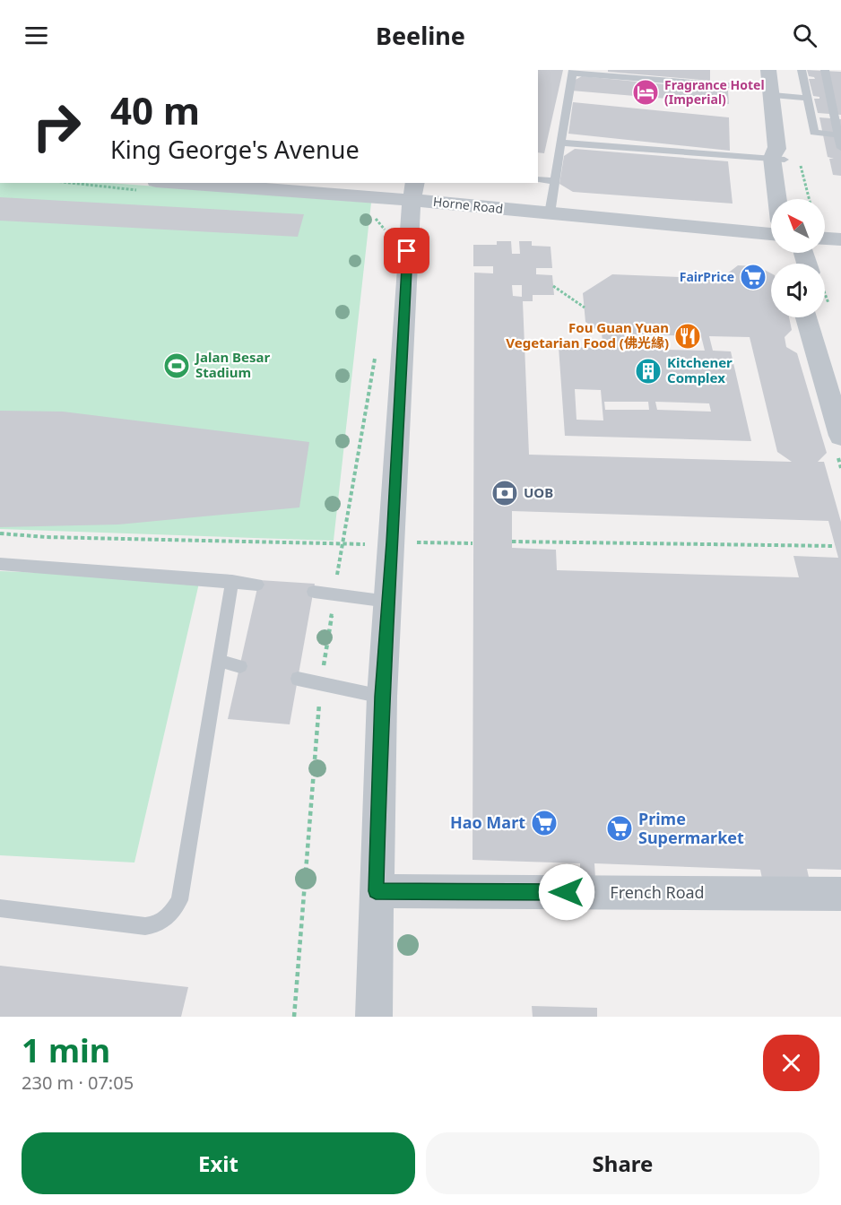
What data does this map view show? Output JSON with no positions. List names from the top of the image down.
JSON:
{
  "streets": {
    "street": ["Horne Road", "French Road"]
  },
  "places": {
    "hotel": ["Fragrance Hotel (Imperial)"],
    "supermarket": ["FairPrice", "Hao Mart", "Prime Supermarket"],
    "restaurant": ["Fou Guan Yuan Vegetarian Food (佛光緣)"],
    "sports": ["Jalan Besar Stadium"],
    "building": ["Kitchener Complex"],
    "bank": ["UOB"]
  },
  "north": "top left",
  "page": {
    "header": "Beeline",
    "turn": ["40 m", "King George's Avenue"],
    "heading": ["1 min", "230 m · 07:05"],
    "buttons": ["Exit", "Share"]
  }
}
